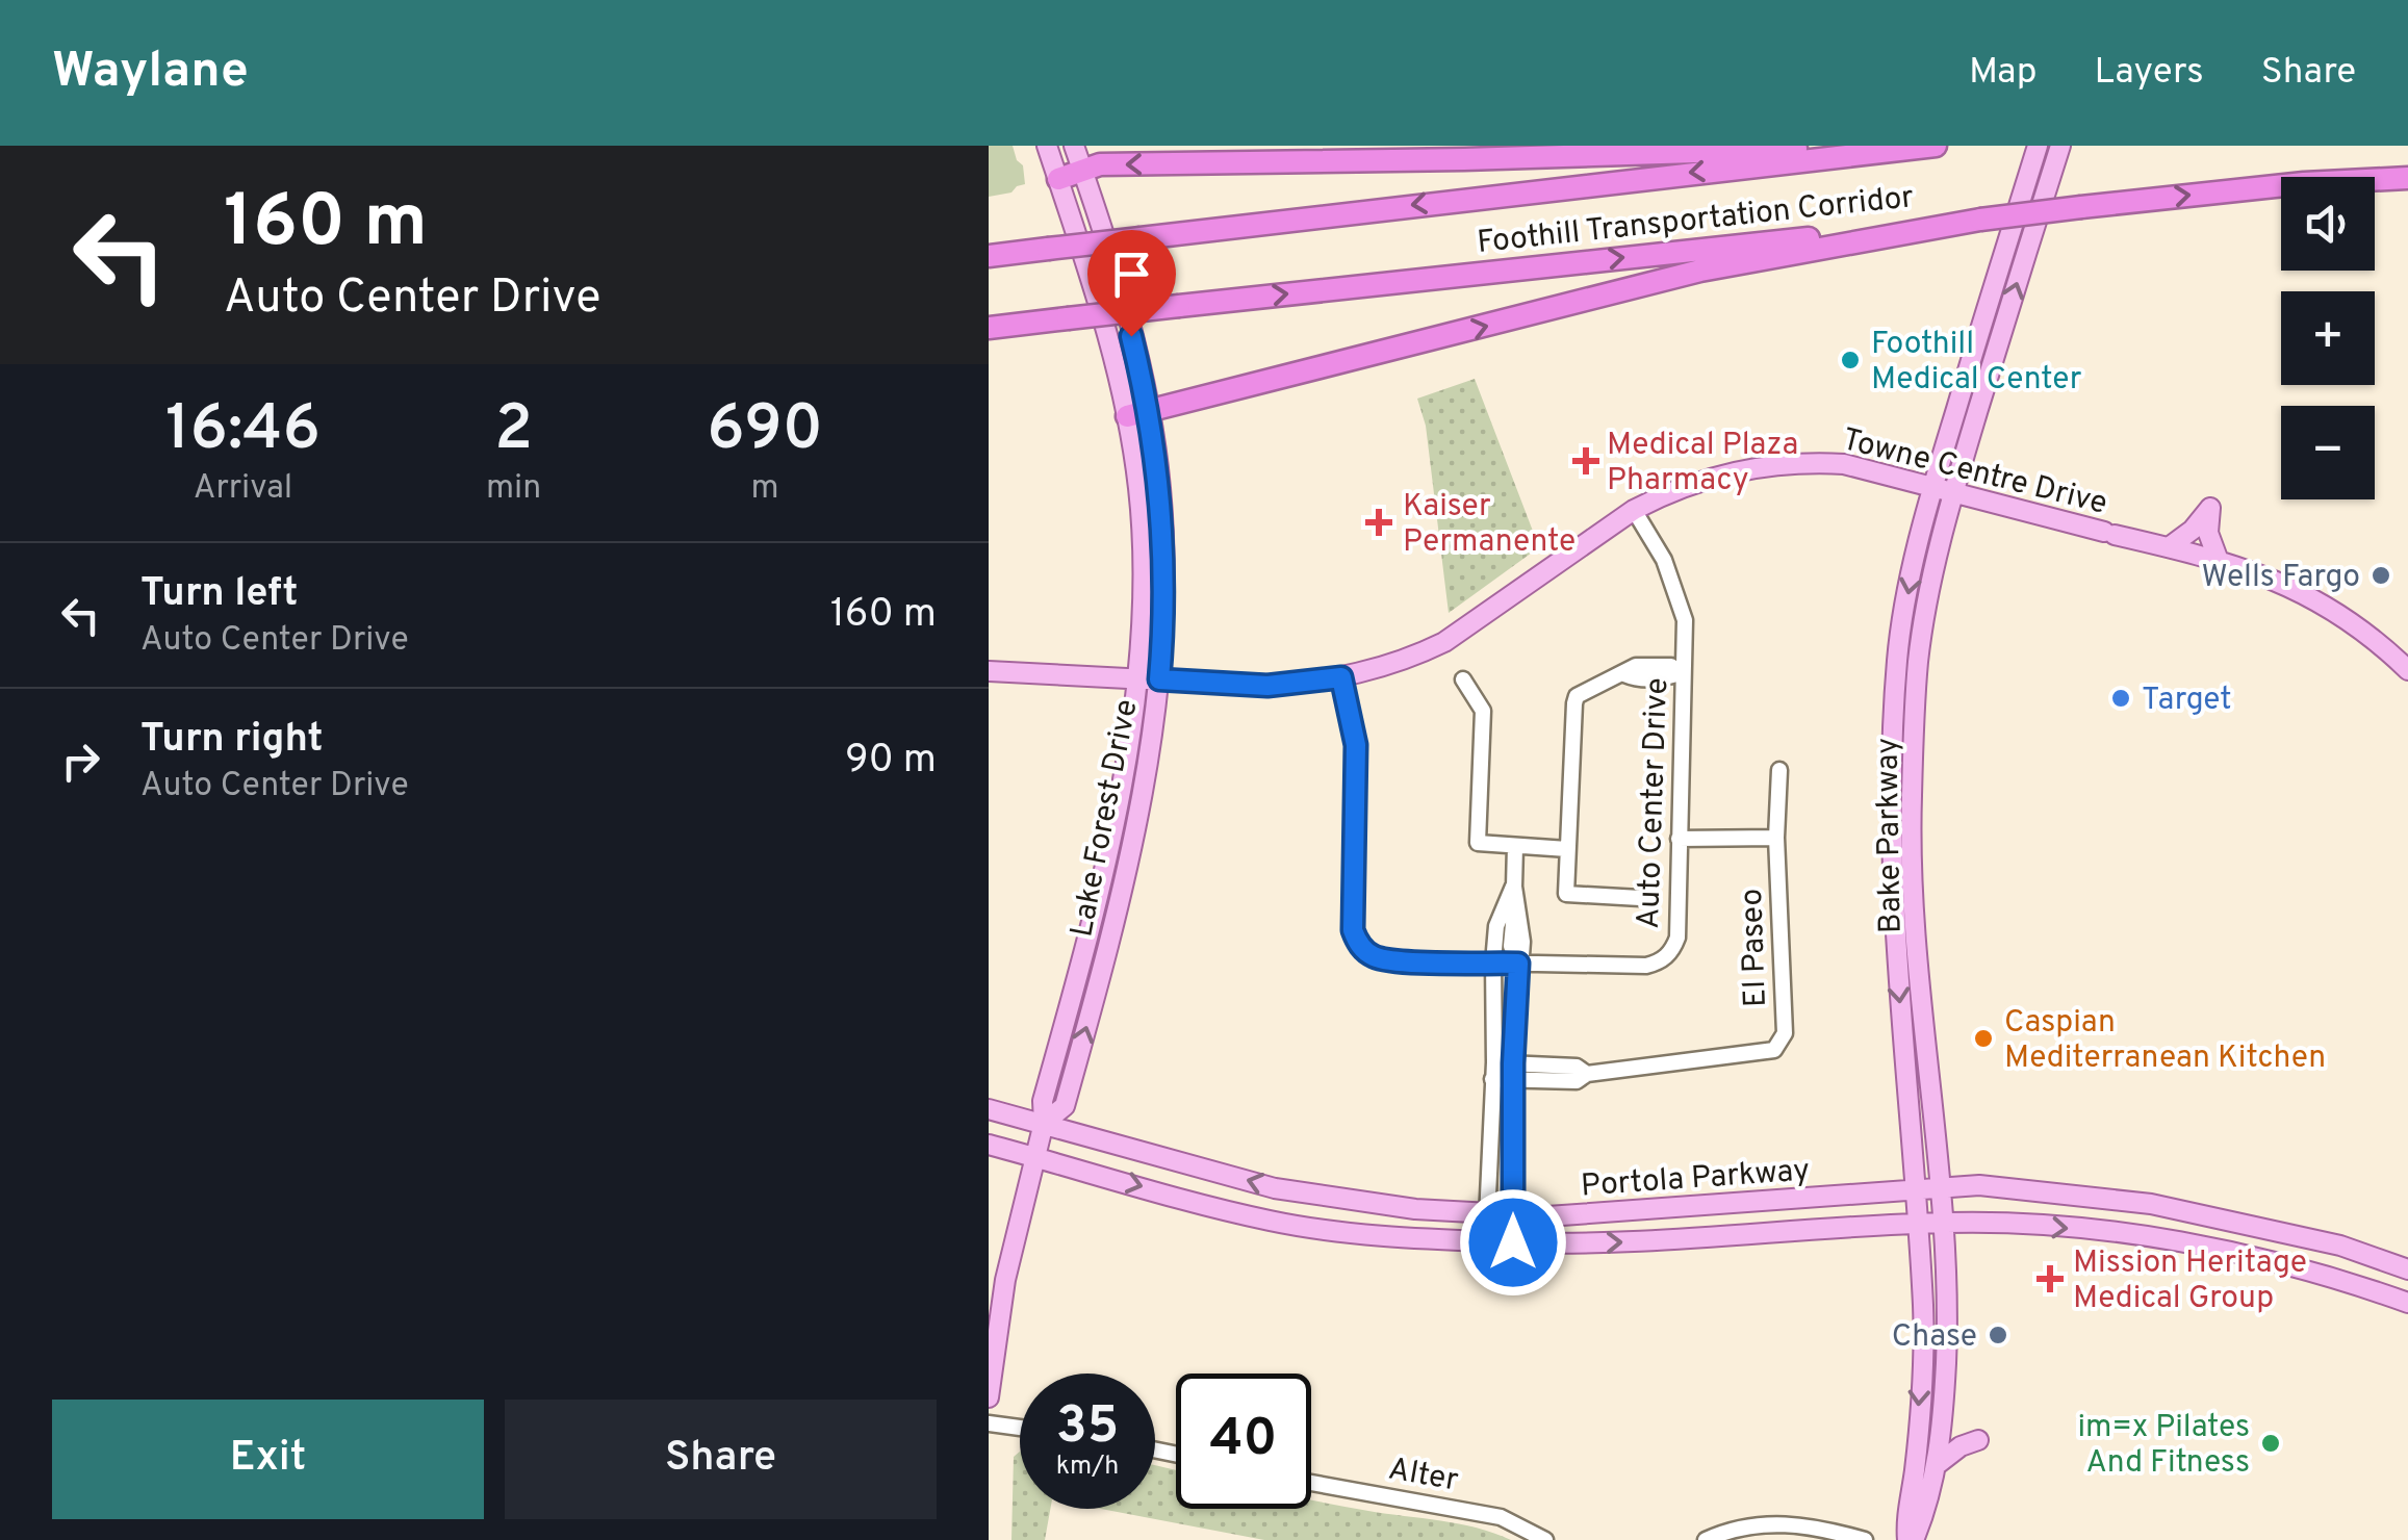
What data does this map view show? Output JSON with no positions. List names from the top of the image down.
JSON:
{
  "streets": {
    "highway": ["Foothill Transportation Corridor"],
    "main road": [
      "Towne Centre Drive",
      "Lake Forest Drive",
      "Bake Parkway",
      "Portola Parkway"
    ],
    "street": ["Auto Center Drive", "El Paseo", "Alter"]
  },
  "crossings": [
    ["Towne Centre Drive", "Auto Center Drive"],
    ["Towne Centre Drive", "Lake Forest Drive"],
    ["Towne Centre Drive", "Bake Parkway"],
    ["Lake Forest Drive", "Portola Parkway"],
    ["Bake Parkway", "Portola Parkway"]
  ],
  "places": {
    "other": [
      "Foothill Medical Center",
      "Wells Fargo",
      "Target",
      "Caspian Mediterranean Kitchen",
      "Chase",
      "im=x Pilates And Fitness"
    ],
    "health": ["Medical Plaza Pharmacy", "Kaiser Permanente", "Mission Heritage Medical Group"]
  },
  "page": {
    "header": "Waylane",
    "nav": ["Map", "Layers", "Share"],
    "turn": ["160 m", "Auto Center Drive"],
    "map_buttons": ["+", "−"],
    "eta": [
      "16:46",
      "Arrival",
      "2",
      "min",
      "690",
      "m"
    ],
    "list": [
      {
        "name": "Turn left",
        "note": "Auto Center Drive",
        "value": "160 m"
      },
      {
        "name": "Turn right",
        "note": "Auto Center Drive",
        "value": "90 m"
      }
    ],
    "speed": "35 km/h",
    "limit": "40",
    "buttons": ["Exit", "Share"]
  }
}
